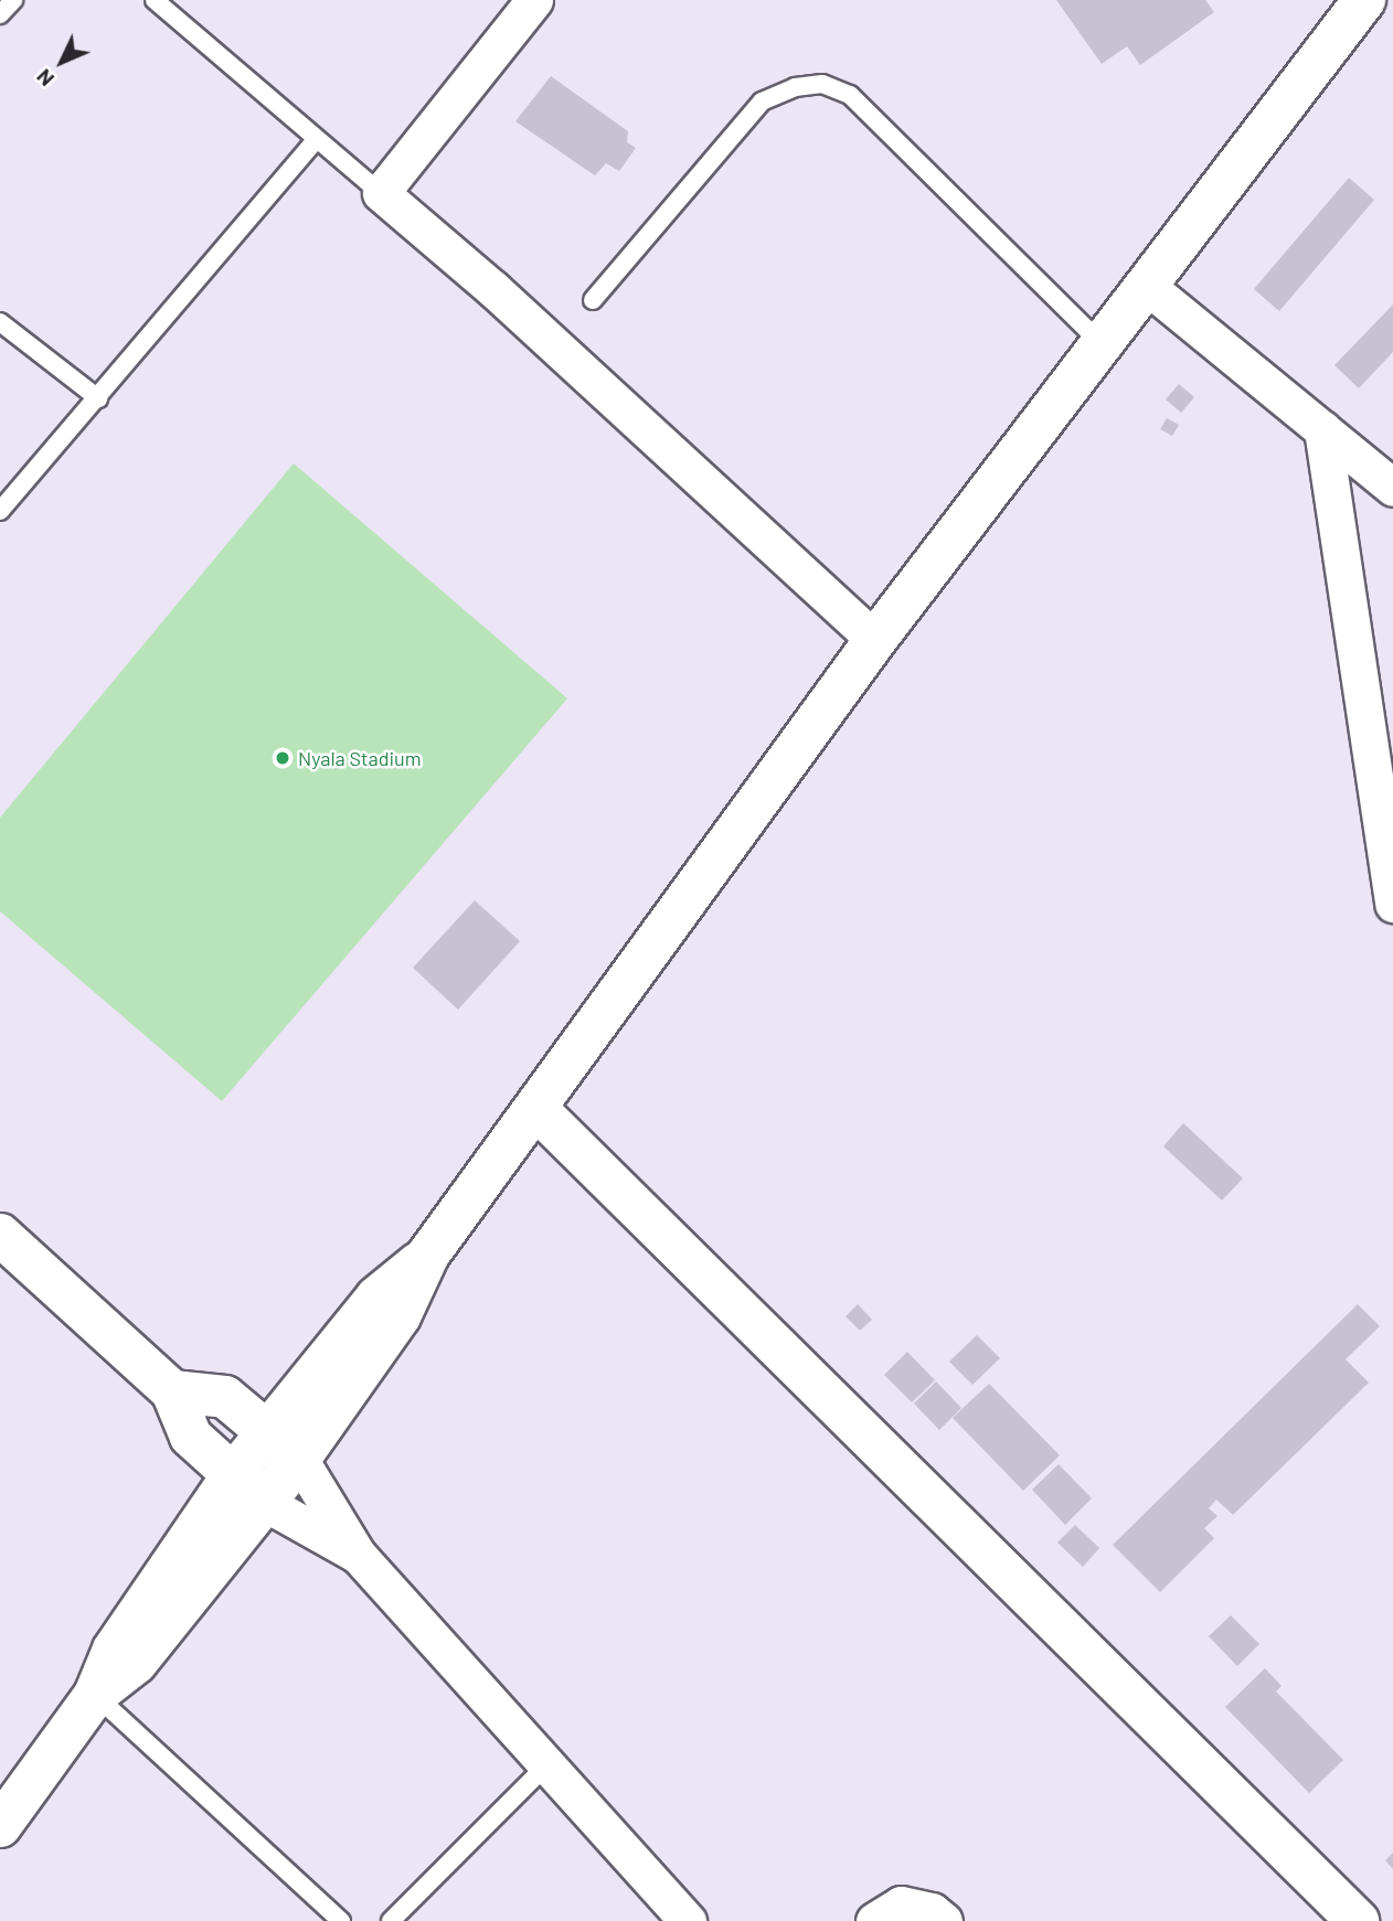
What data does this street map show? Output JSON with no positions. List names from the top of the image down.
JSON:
{
  "places": ["Nyala Stadium"],
  "north": "bottom left"
}
